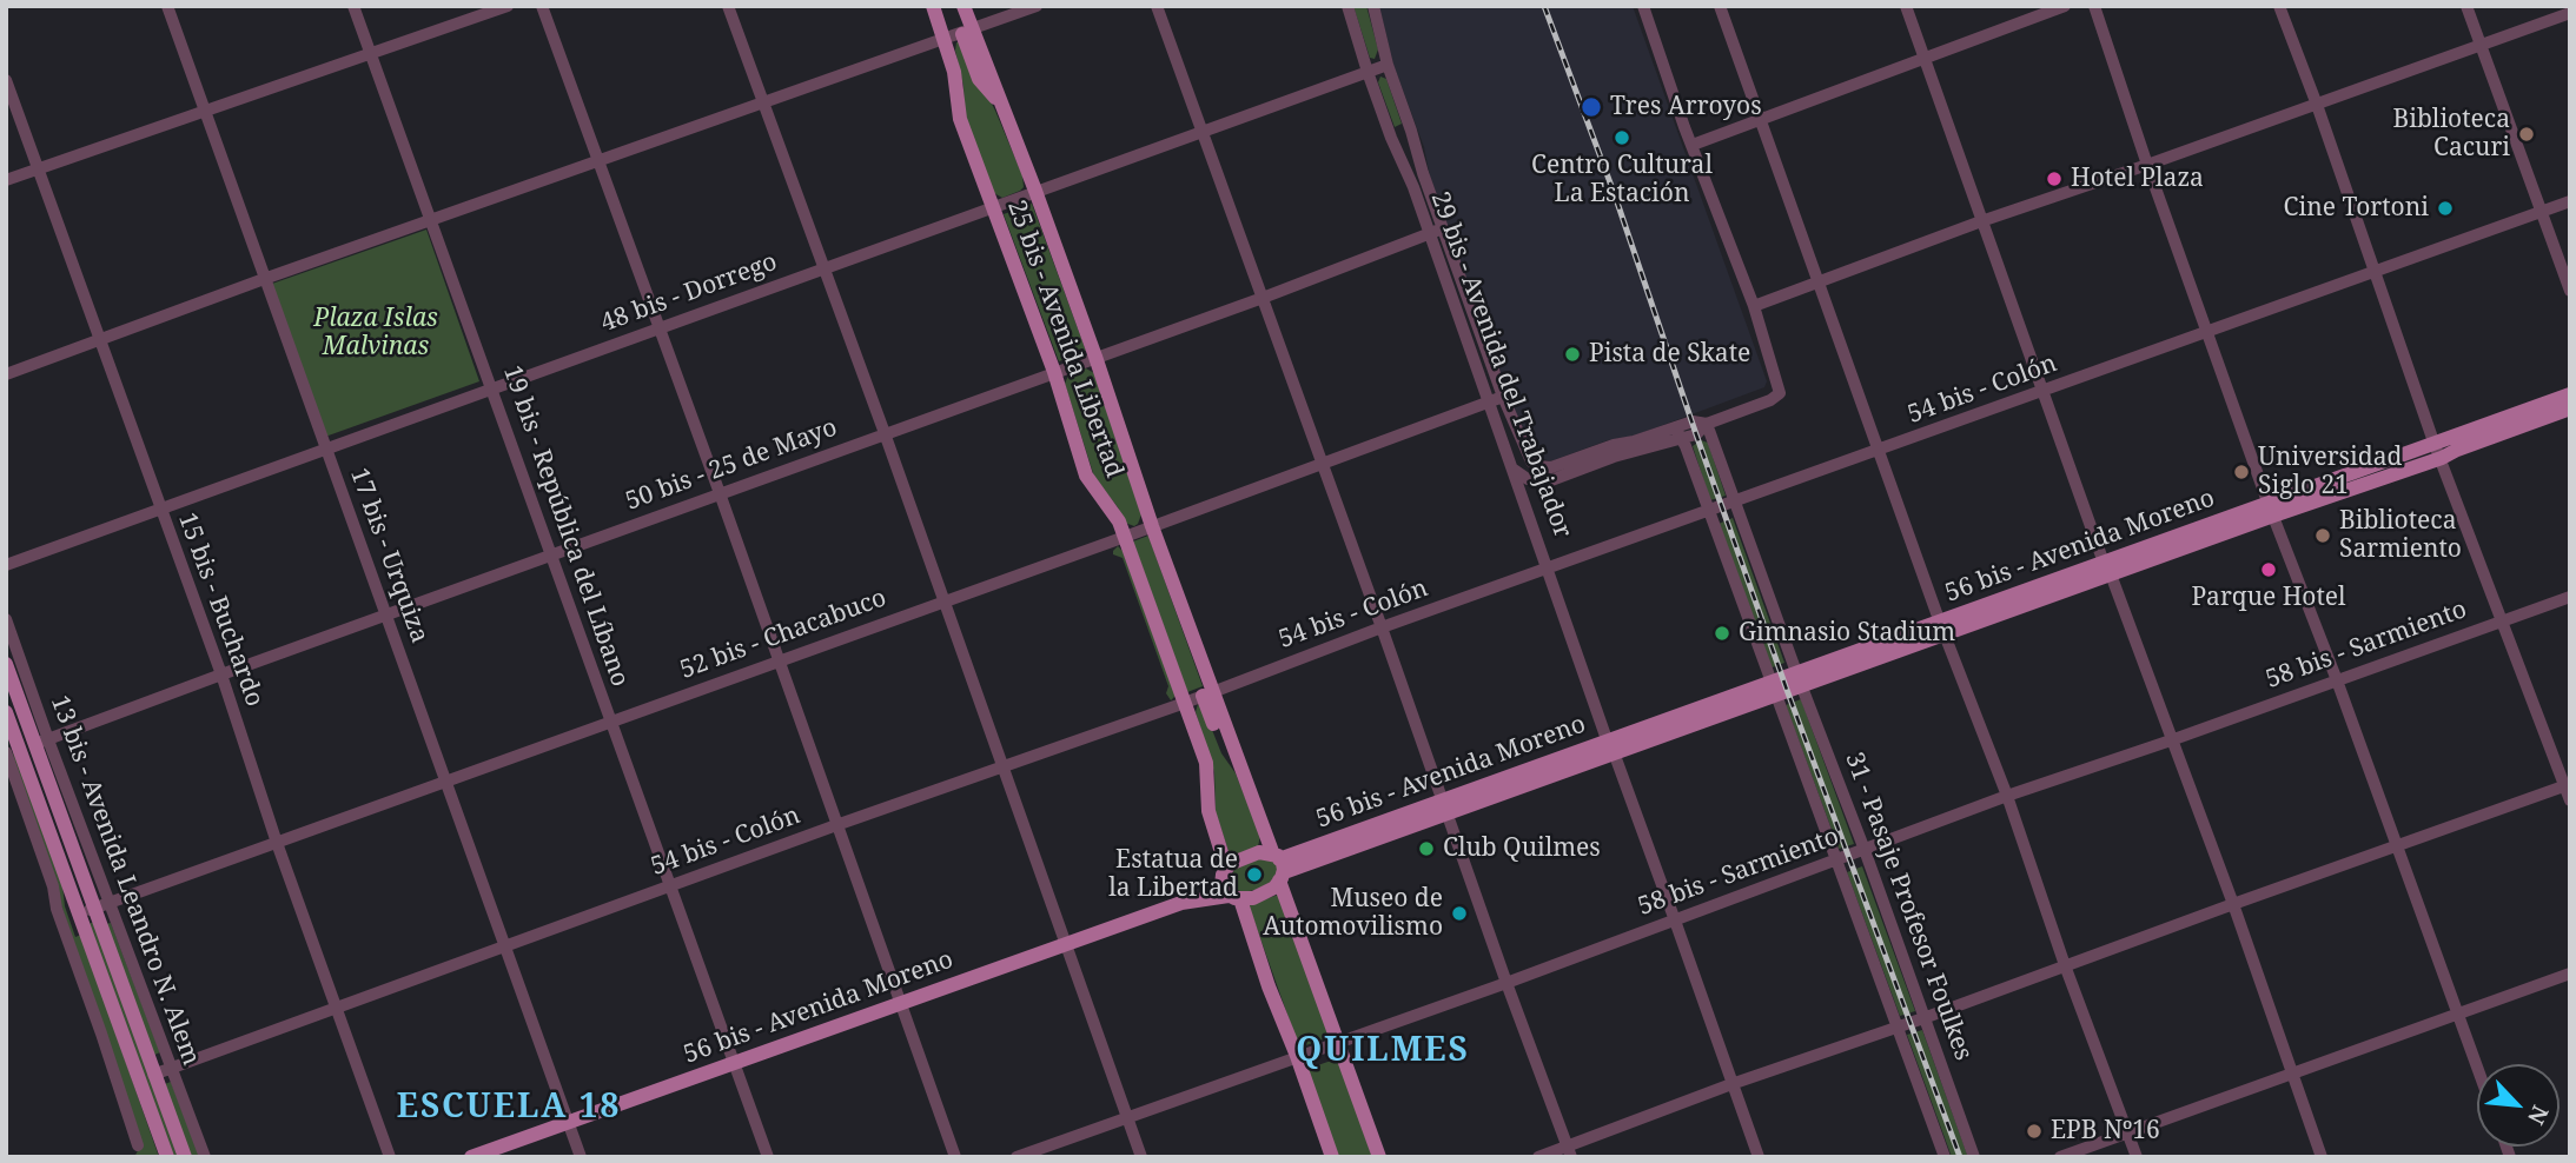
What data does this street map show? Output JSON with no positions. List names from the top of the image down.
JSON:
{
  "streets": {
    "main road": ["25 bis - Avenida Libertad", "56 bis - Avenida Moreno", "13 bis - Avenida Leandro N. Alem"],
    "street": [
      "48 bis - Dorrego",
      "29 bis - Avenida del Trabajador",
      "54 bis - Colón",
      "50 bis - 25 de Mayo",
      "19 bis - República del Líbano",
      "17 bis - Urquiza",
      "15 bis - Buchardo",
      "52 bis - Chacabuco",
      "58 bis - Sarmiento",
      "31 - Pasaje Profesor Foulkes"
    ]
  },
  "crossings": [
    ["48 bis - Dorrego", "25 bis - Avenida Libertad"],
    ["48 bis - Dorrego", "29 bis - Avenida del Trabajador"],
    ["48 bis - Dorrego", "19 bis - República del Líbano"],
    ["48 bis - Dorrego", "17 bis - Urquiza"],
    ["48 bis - Dorrego", "15 bis - Buchardo"],
    ["25 bis - Avenida Libertad", "54 bis - Colón"],
    ["25 bis - Avenida Libertad", "50 bis - 25 de Mayo"],
    ["25 bis - Avenida Libertad", "56 bis - Avenida Moreno"],
    ["25 bis - Avenida Libertad", "52 bis - Chacabuco"],
    ["25 bis - Avenida Libertad", "58 bis - Sarmiento"],
    ["29 bis - Avenida del Trabajador", "54 bis - Colón"],
    ["29 bis - Avenida del Trabajador", "50 bis - 25 de Mayo"],
    ["29 bis - Avenida del Trabajador", "56 bis - Avenida Moreno"],
    ["29 bis - Avenida del Trabajador", "52 bis - Chacabuco"],
    ["29 bis - Avenida del Trabajador", "58 bis - Sarmiento"],
    ["29 bis - Avenida del Trabajador", "31 - Pasaje Profesor Foulkes"],
    ["54 bis - Colón", "19 bis - República del Líbano"],
    ["54 bis - Colón", "17 bis - Urquiza"],
    ["54 bis - Colón", "15 bis - Buchardo"],
    ["54 bis - Colón", "13 bis - Avenida Leandro N. Alem"],
    ["54 bis - Colón", "31 - Pasaje Profesor Foulkes"],
    ["50 bis - 25 de Mayo", "19 bis - República del Líbano"],
    ["50 bis - 25 de Mayo", "17 bis - Urquiza"],
    ["50 bis - 25 de Mayo", "15 bis - Buchardo"],
    ["50 bis - 25 de Mayo", "13 bis - Avenida Leandro N. Alem"],
    ["19 bis - República del Líbano", "56 bis - Avenida Moreno"],
    ["19 bis - República del Líbano", "52 bis - Chacabuco"],
    ["56 bis - Avenida Moreno", "17 bis - Urquiza"],
    ["56 bis - Avenida Moreno", "31 - Pasaje Profesor Foulkes"],
    ["17 bis - Urquiza", "52 bis - Chacabuco"],
    ["15 bis - Buchardo", "52 bis - Chacabuco"],
    ["52 bis - Chacabuco", "13 bis - Avenida Leandro N. Alem"],
    ["58 bis - Sarmiento", "31 - Pasaje Profesor Foulkes"]
  ],
  "districts": ["QUILMES", "ESCUELA 18"],
  "parks": ["Plaza Islas Malvinas"],
  "places": [
    "Tres Arroyos",
    "Biblioteca Cacuri",
    "Centro Cultural La Estación",
    "Hotel Plaza",
    "Cine Tortoni",
    "Pista de Skate",
    "Universidad Siglo 21",
    "Biblioteca Sarmiento",
    "Parque Hotel",
    "Gimnasio Stadium",
    "Club Quilmes",
    "Estatua de la Libertad",
    "Museo de Automovilismo",
    "EPB Nº16"
  ],
  "north": "bottom right"
}
